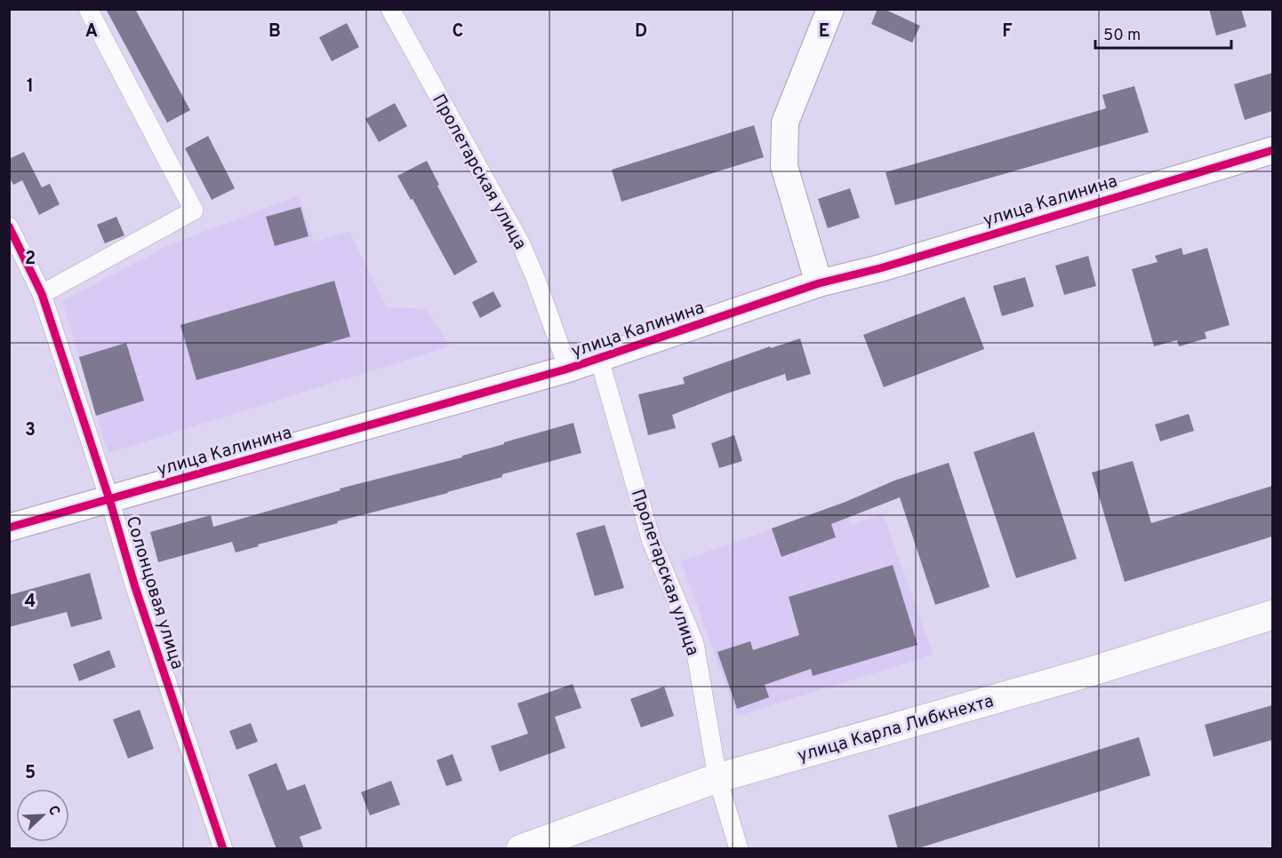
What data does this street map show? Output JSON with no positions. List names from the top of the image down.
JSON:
{
  "streets": {
    "main road": ["улица Карла Либкнехта"],
    "street": ["Пролетарская улица", "улица Калинина", "Солонцовая улица"]
  },
  "crossings": [
    ["Пролетарская улица", "улица Калинина"],
    ["Пролетарская улица", "улица Карла Либкнехта"],
    ["улица Калинина", "Солонцовая улица"]
  ],
  "scale_bar": "50 m",
  "north": "top right",
  "grid": {
    "columns": [
      "A",
      "B",
      "C",
      "D",
      "E",
      "F"
    ],
    "rows": [
      "1",
      "2",
      "3",
      "4",
      "5"
    ]
  }
}
